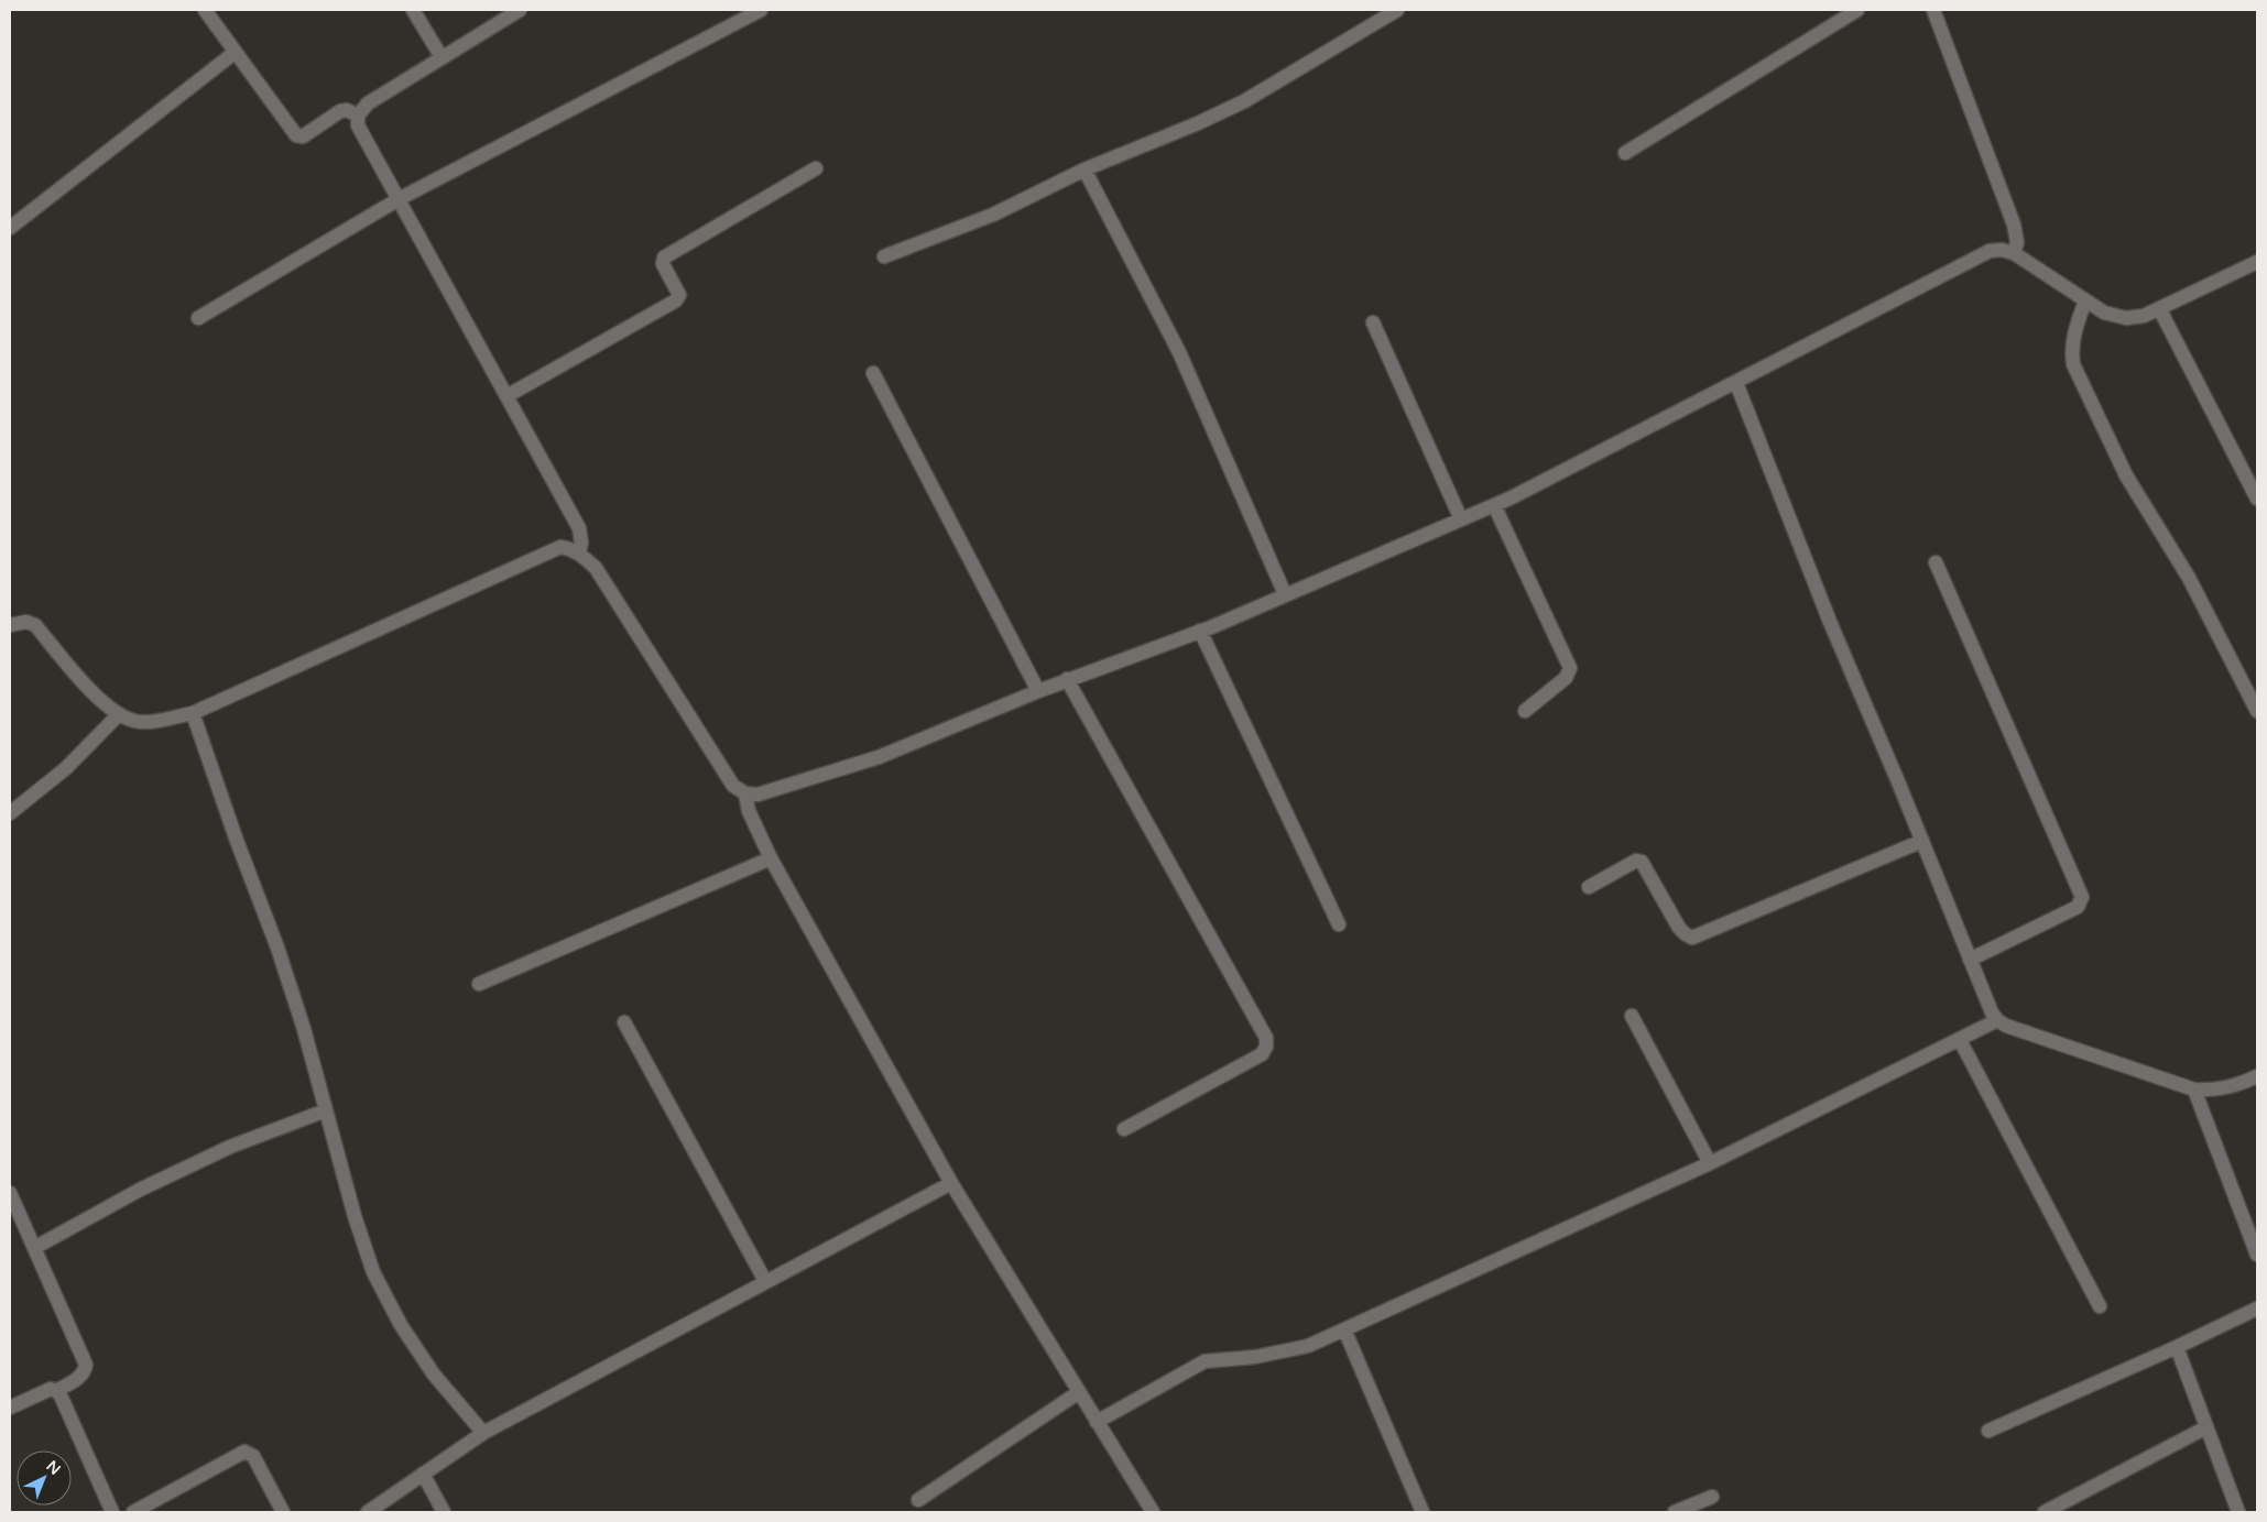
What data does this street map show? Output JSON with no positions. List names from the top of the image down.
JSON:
{
  "north": "top right"
}
